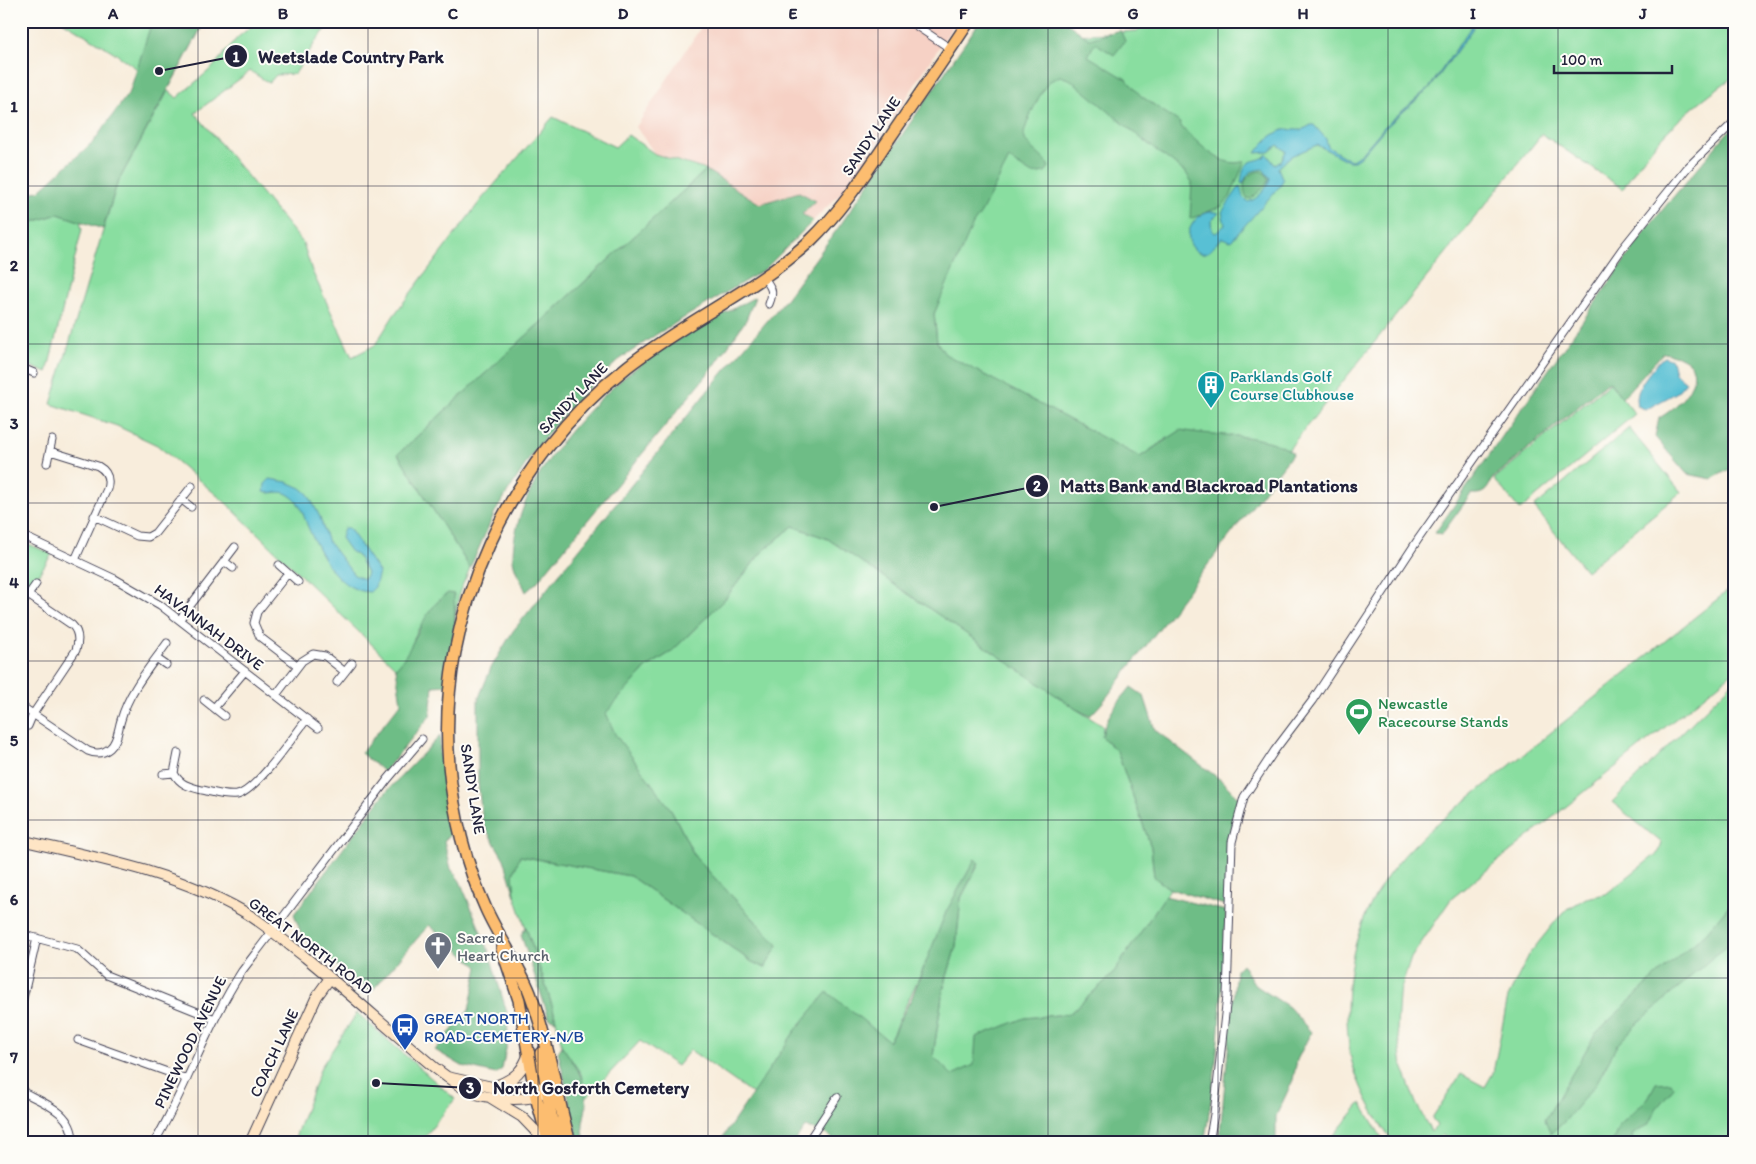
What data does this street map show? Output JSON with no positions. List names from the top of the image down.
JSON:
{
  "streets": {
    "main road": ["SANDY LANE", "GREAT NORTH ROAD", "COACH LANE"],
    "street": ["HAVANNAH DRIVE", "PINEWOOD AVENUE"]
  },
  "crossings": [
    ["GREAT NORTH ROAD", "PINEWOOD AVENUE"],
    ["GREAT NORTH ROAD", "COACH LANE"]
  ],
  "places": {
    "other": ["Weetslade Country Park", "Matts Bank and Blackroad Plantations", "North Gosforth Cemetery"],
    "building": ["Parklands Golf Course Clubhouse"],
    "sports": ["Newcastle Racecourse Stands"],
    "church": ["Sacred Heart Church"],
    "bus stop": ["GREAT NORTH ROAD-CEMETERY-N/B"]
  },
  "scale_bar": "100 m",
  "grid": {
    "columns": [
      "A",
      "B",
      "C",
      "D",
      "E",
      "F",
      "G",
      "H",
      "I",
      "J"
    ],
    "rows": [
      "1",
      "2",
      "3",
      "4",
      "5",
      "6",
      "7"
    ]
  }
}
